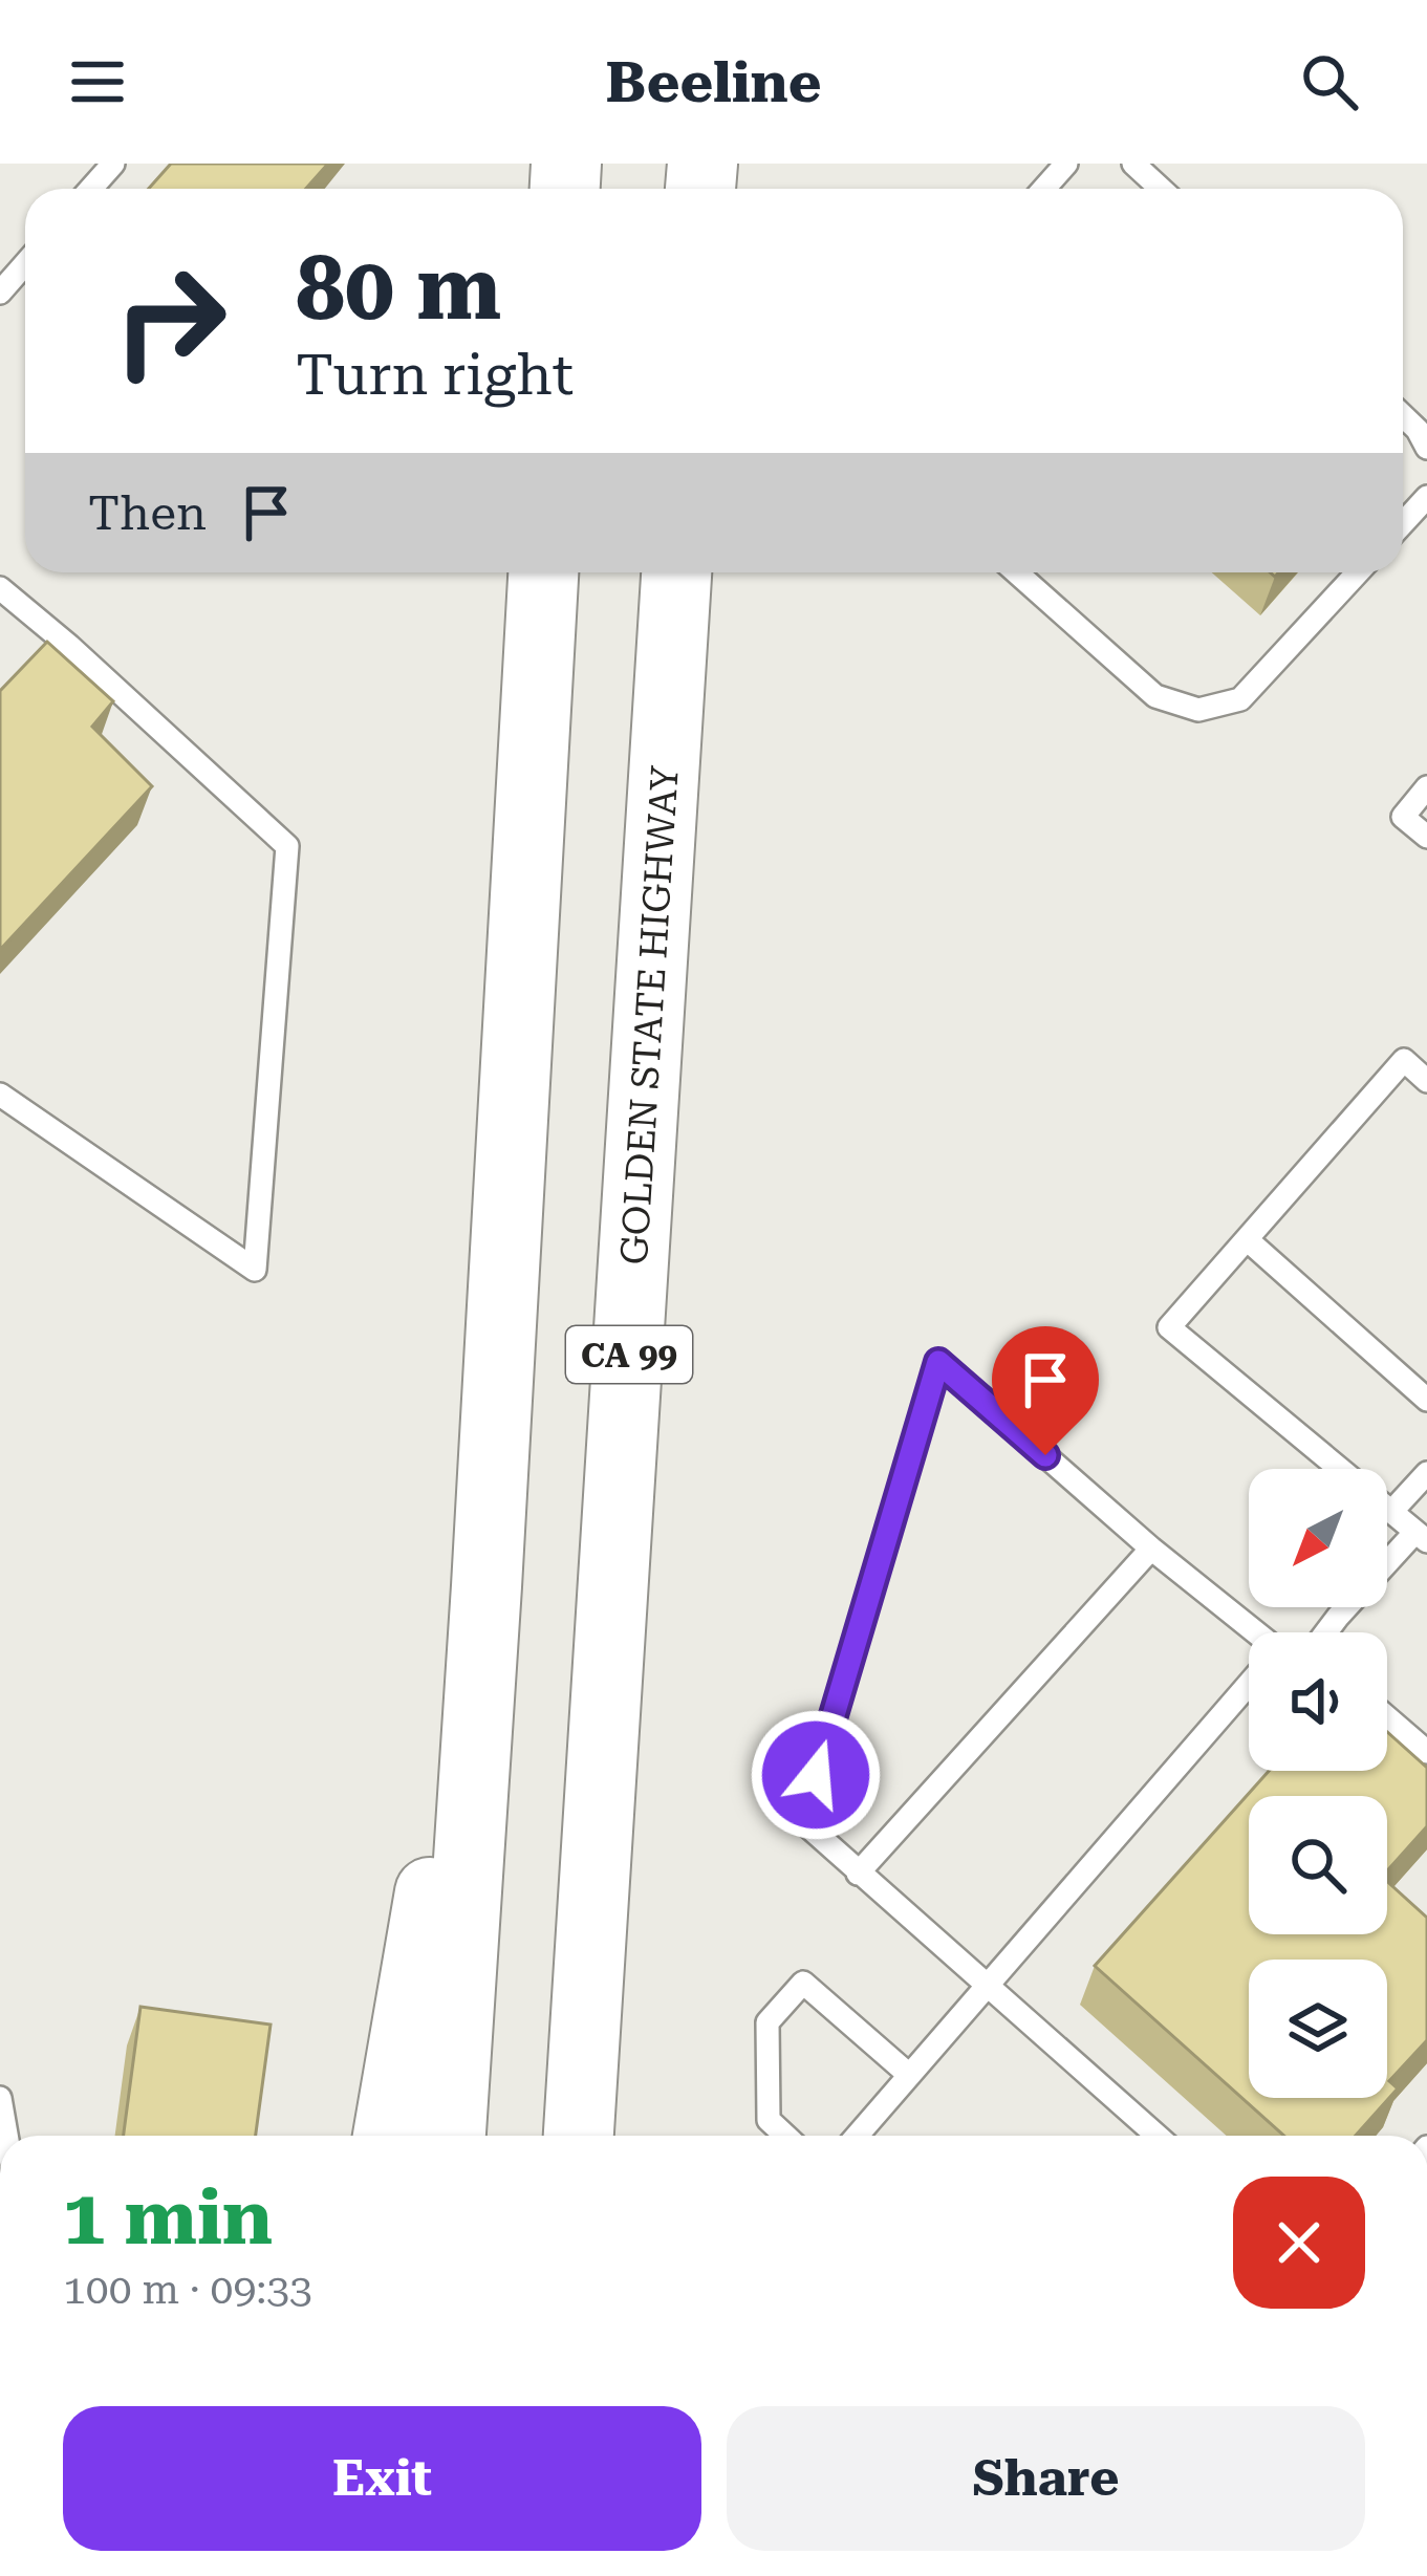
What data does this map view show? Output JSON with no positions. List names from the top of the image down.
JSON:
{
  "streets": {
    "highway": ["GOLDEN STATE HIGHWAY", "CA 99"]
  },
  "north": "bottom left",
  "page": {
    "header": "Beeline",
    "turn": ["80 m", "Turn right"],
    "then": "Then",
    "heading": ["1 min", "100 m · 09:33"],
    "buttons": ["Exit", "Share"]
  }
}
